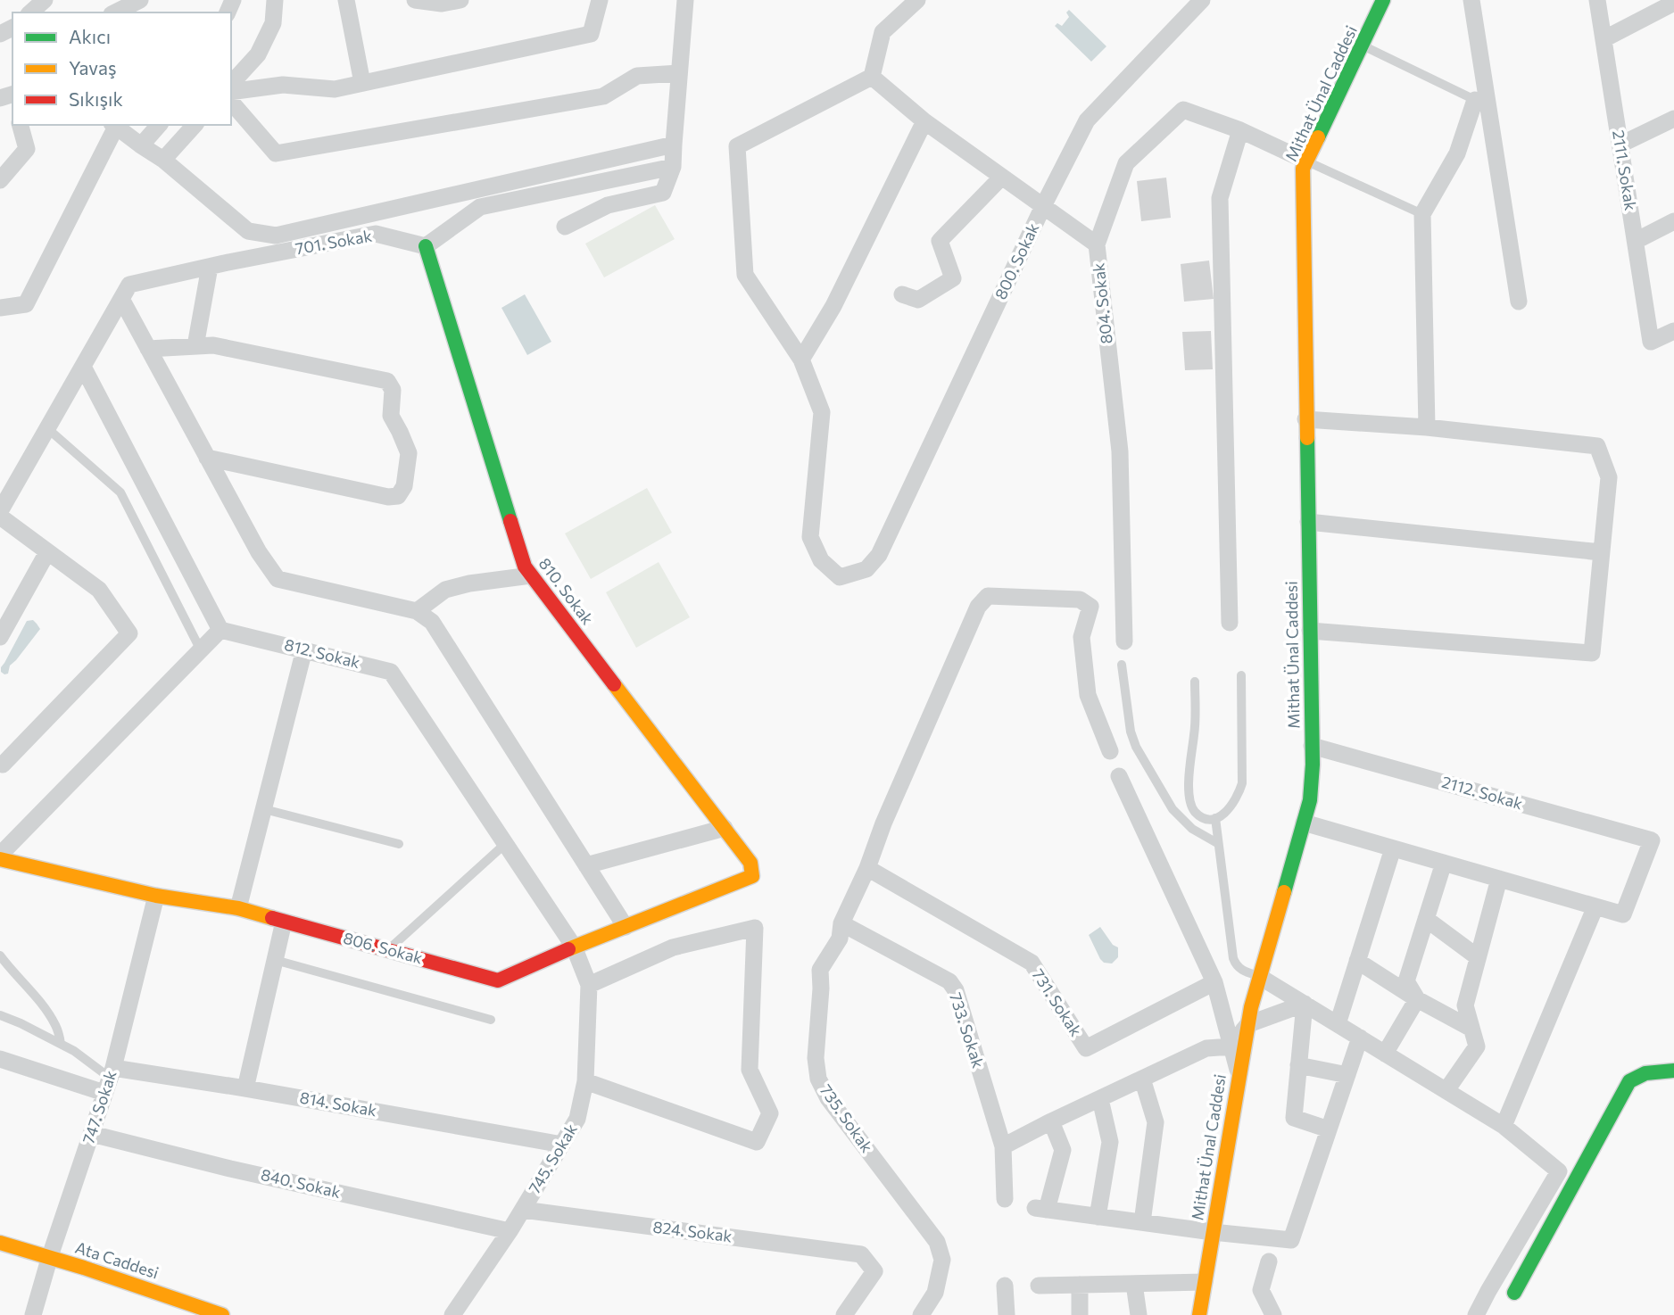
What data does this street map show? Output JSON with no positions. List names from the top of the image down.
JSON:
{
  "streets": {
    "street": [
      "Mithat Ünal Caddesi",
      "2111. Sokak",
      "701. Sokak",
      "800. Sokak",
      "804. Sokak",
      "810. Sokak",
      "812. Sokak",
      "2112. Sokak",
      "806. Sokak",
      "731. Sokak",
      "733. Sokak",
      "814. Sokak",
      "747. Sokak",
      "735. Sokak",
      "745. Sokak",
      "840. Sokak",
      "824. Sokak",
      "Ata Caddesi"
    ]
  },
  "crossings": [
    ["Mithat Ünal Caddesi", "2112. Sokak"],
    ["701. Sokak", "810. Sokak"],
    ["800. Sokak", "804. Sokak"],
    ["810. Sokak", "806. Sokak"],
    ["812. Sokak", "806. Sokak"],
    ["812. Sokak", "745. Sokak"],
    ["806. Sokak", "747. Sokak"],
    ["806. Sokak", "745. Sokak"],
    ["731. Sokak", "735. Sokak"],
    ["733. Sokak", "735. Sokak"],
    ["814. Sokak", "747. Sokak"],
    ["814. Sokak", "745. Sokak"],
    ["747. Sokak", "840. Sokak"],
    ["747. Sokak", "Ata Caddesi"],
    ["745. Sokak", "840. Sokak"],
    ["745. Sokak", "824. Sokak"]
  ],
  "legend": ["Akıcı", "Yavaş", "Sıkışık"]
}
